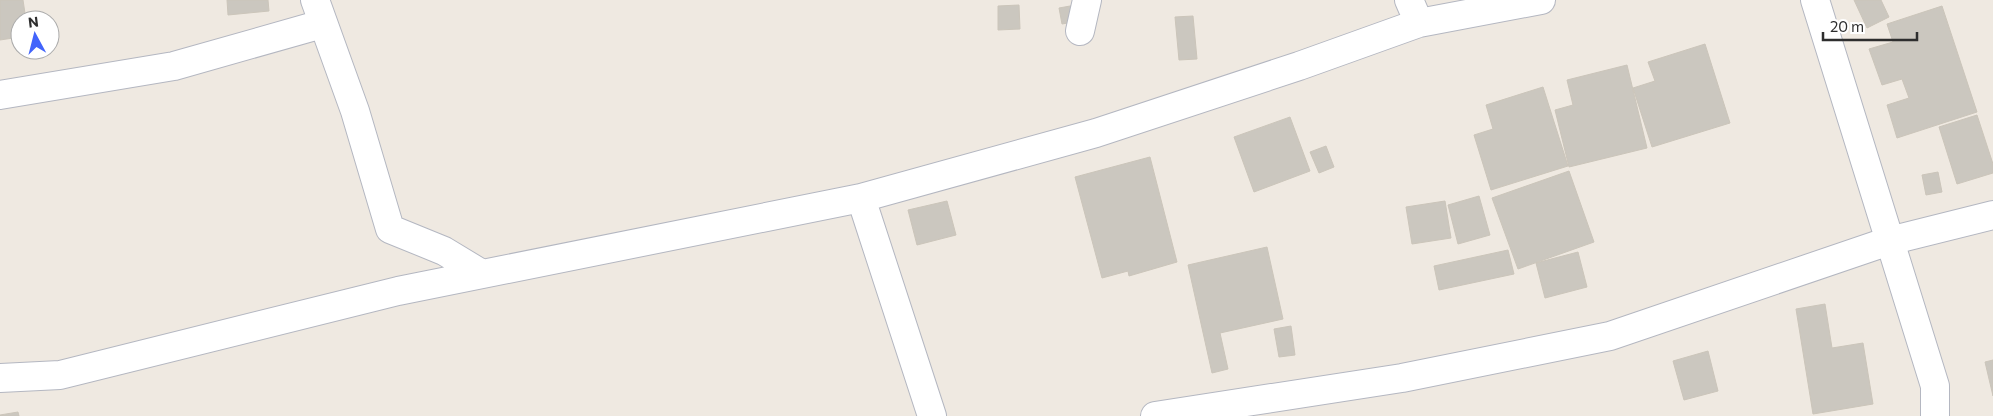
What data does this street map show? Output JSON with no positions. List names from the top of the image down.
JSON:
{
  "scale_bar": "20 m",
  "north": "top"
}
